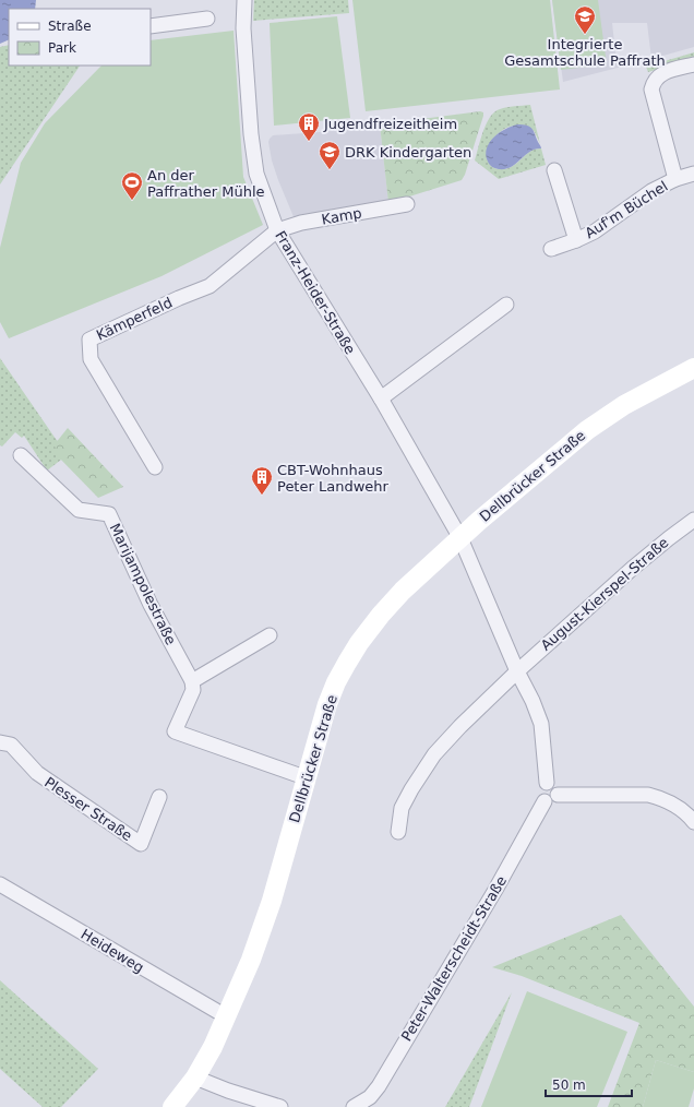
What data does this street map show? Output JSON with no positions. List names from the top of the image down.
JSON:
{
  "streets": {
    "main road": ["Dellbrücker Straße"],
    "street": [
      "Auf'm Büchel",
      "Kamp",
      "Franz-Heider-Straße",
      "Kämperfeld",
      "Marijampolestraße",
      "August-Kierspel-Straße",
      "Plesser Straße",
      "Heideweg",
      "Peter-Walterscheidt-Straße"
    ]
  },
  "crossings": [
    ["Kamp", "Franz-Heider-Straße"],
    ["Kamp", "Kämperfeld"],
    ["Franz-Heider-Straße", "Kämperfeld"],
    ["Franz-Heider-Straße", "Dellbrücker Straße"],
    ["Dellbrücker Straße", "Heideweg"]
  ],
  "places": {
    "school or university": ["Integrierte Gesamtschule Paffrath", "DRK Kindergarten"],
    "building": ["Jugendfreizeitheim", "CBT-Wohnhaus Peter Landwehr"],
    "sports": ["An der Paffrather Mühle"]
  },
  "legend": ["Straße", "Park"],
  "scale_bar": "50 m"
}
